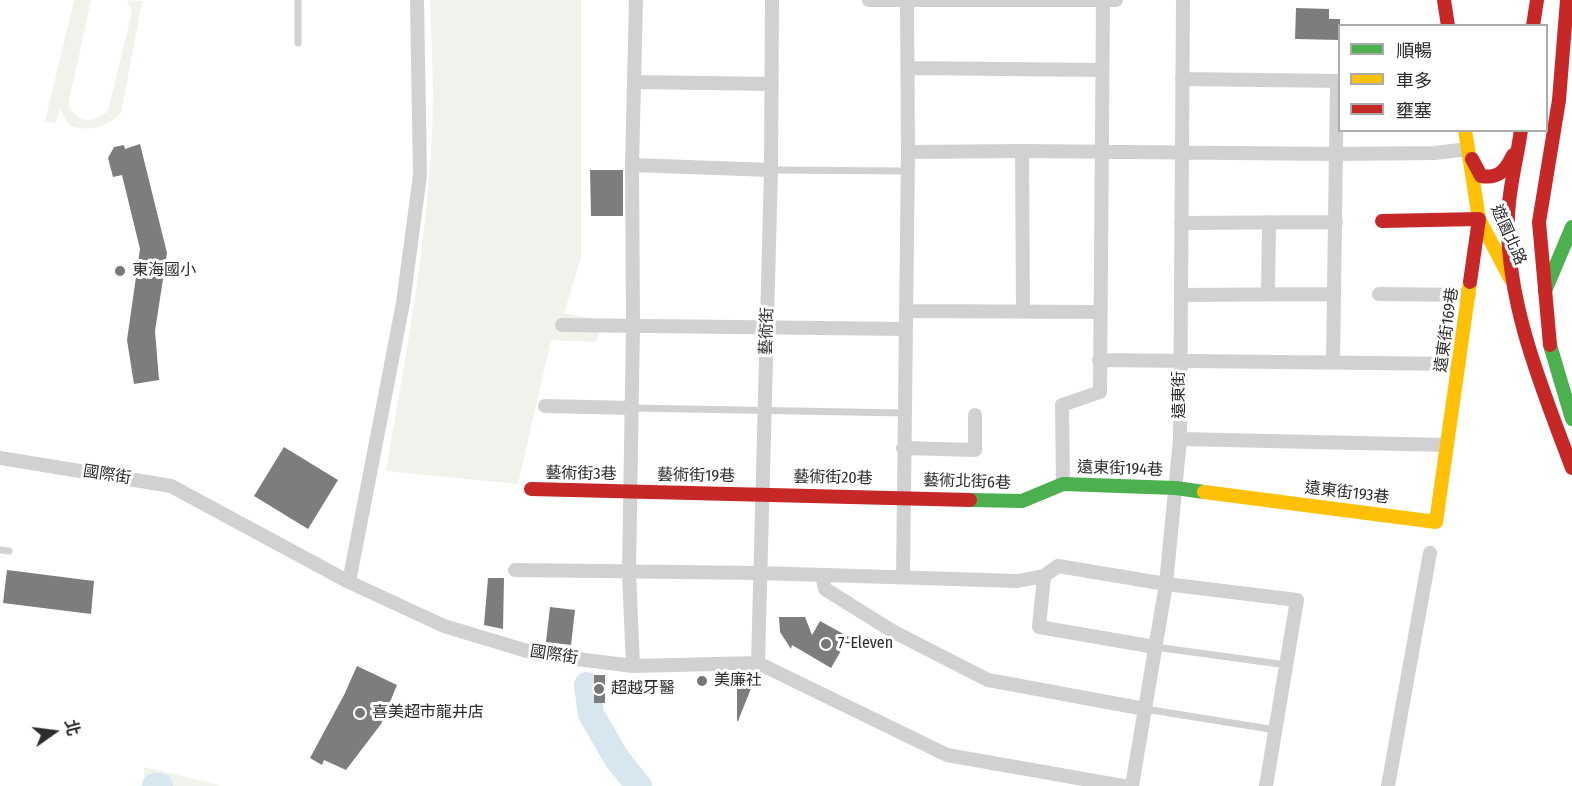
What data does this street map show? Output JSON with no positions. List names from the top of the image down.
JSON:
{
  "streets": {
    "street": [
      "遊園北路",
      "遠東街169巷",
      "藝術街",
      "遠東街",
      "遠東街194巷",
      "藝術街3巷",
      "國際街",
      "藝術街19巷",
      "藝術街20巷",
      "藝術北街6巷",
      "遠東街193巷"
    ]
  },
  "crossings": [
    ["遊園北路", "遠東街169巷"],
    ["遠東街169巷", "遠東街193巷"],
    ["藝術街", "國際街"],
    ["藝術街", "藝術街19巷"],
    ["藝術街", "藝術街20巷"],
    ["遠東街", "遠東街194巷"],
    ["遠東街", "遠東街193巷"],
    ["遠東街194巷", "藝術北街6巷"],
    ["遠東街194巷", "遠東街193巷"],
    ["藝術街3巷", "藝術街19巷"],
    ["藝術街19巷", "藝術街20巷"],
    ["藝術街20巷", "藝術北街6巷"]
  ],
  "places": [
    "東海國小",
    "7-Eleven",
    "美廉社",
    "超越牙醫",
    "喜美超市龍井店"
  ],
  "legend": ["順暢", "車多", "壅塞"],
  "north": "right"
}
